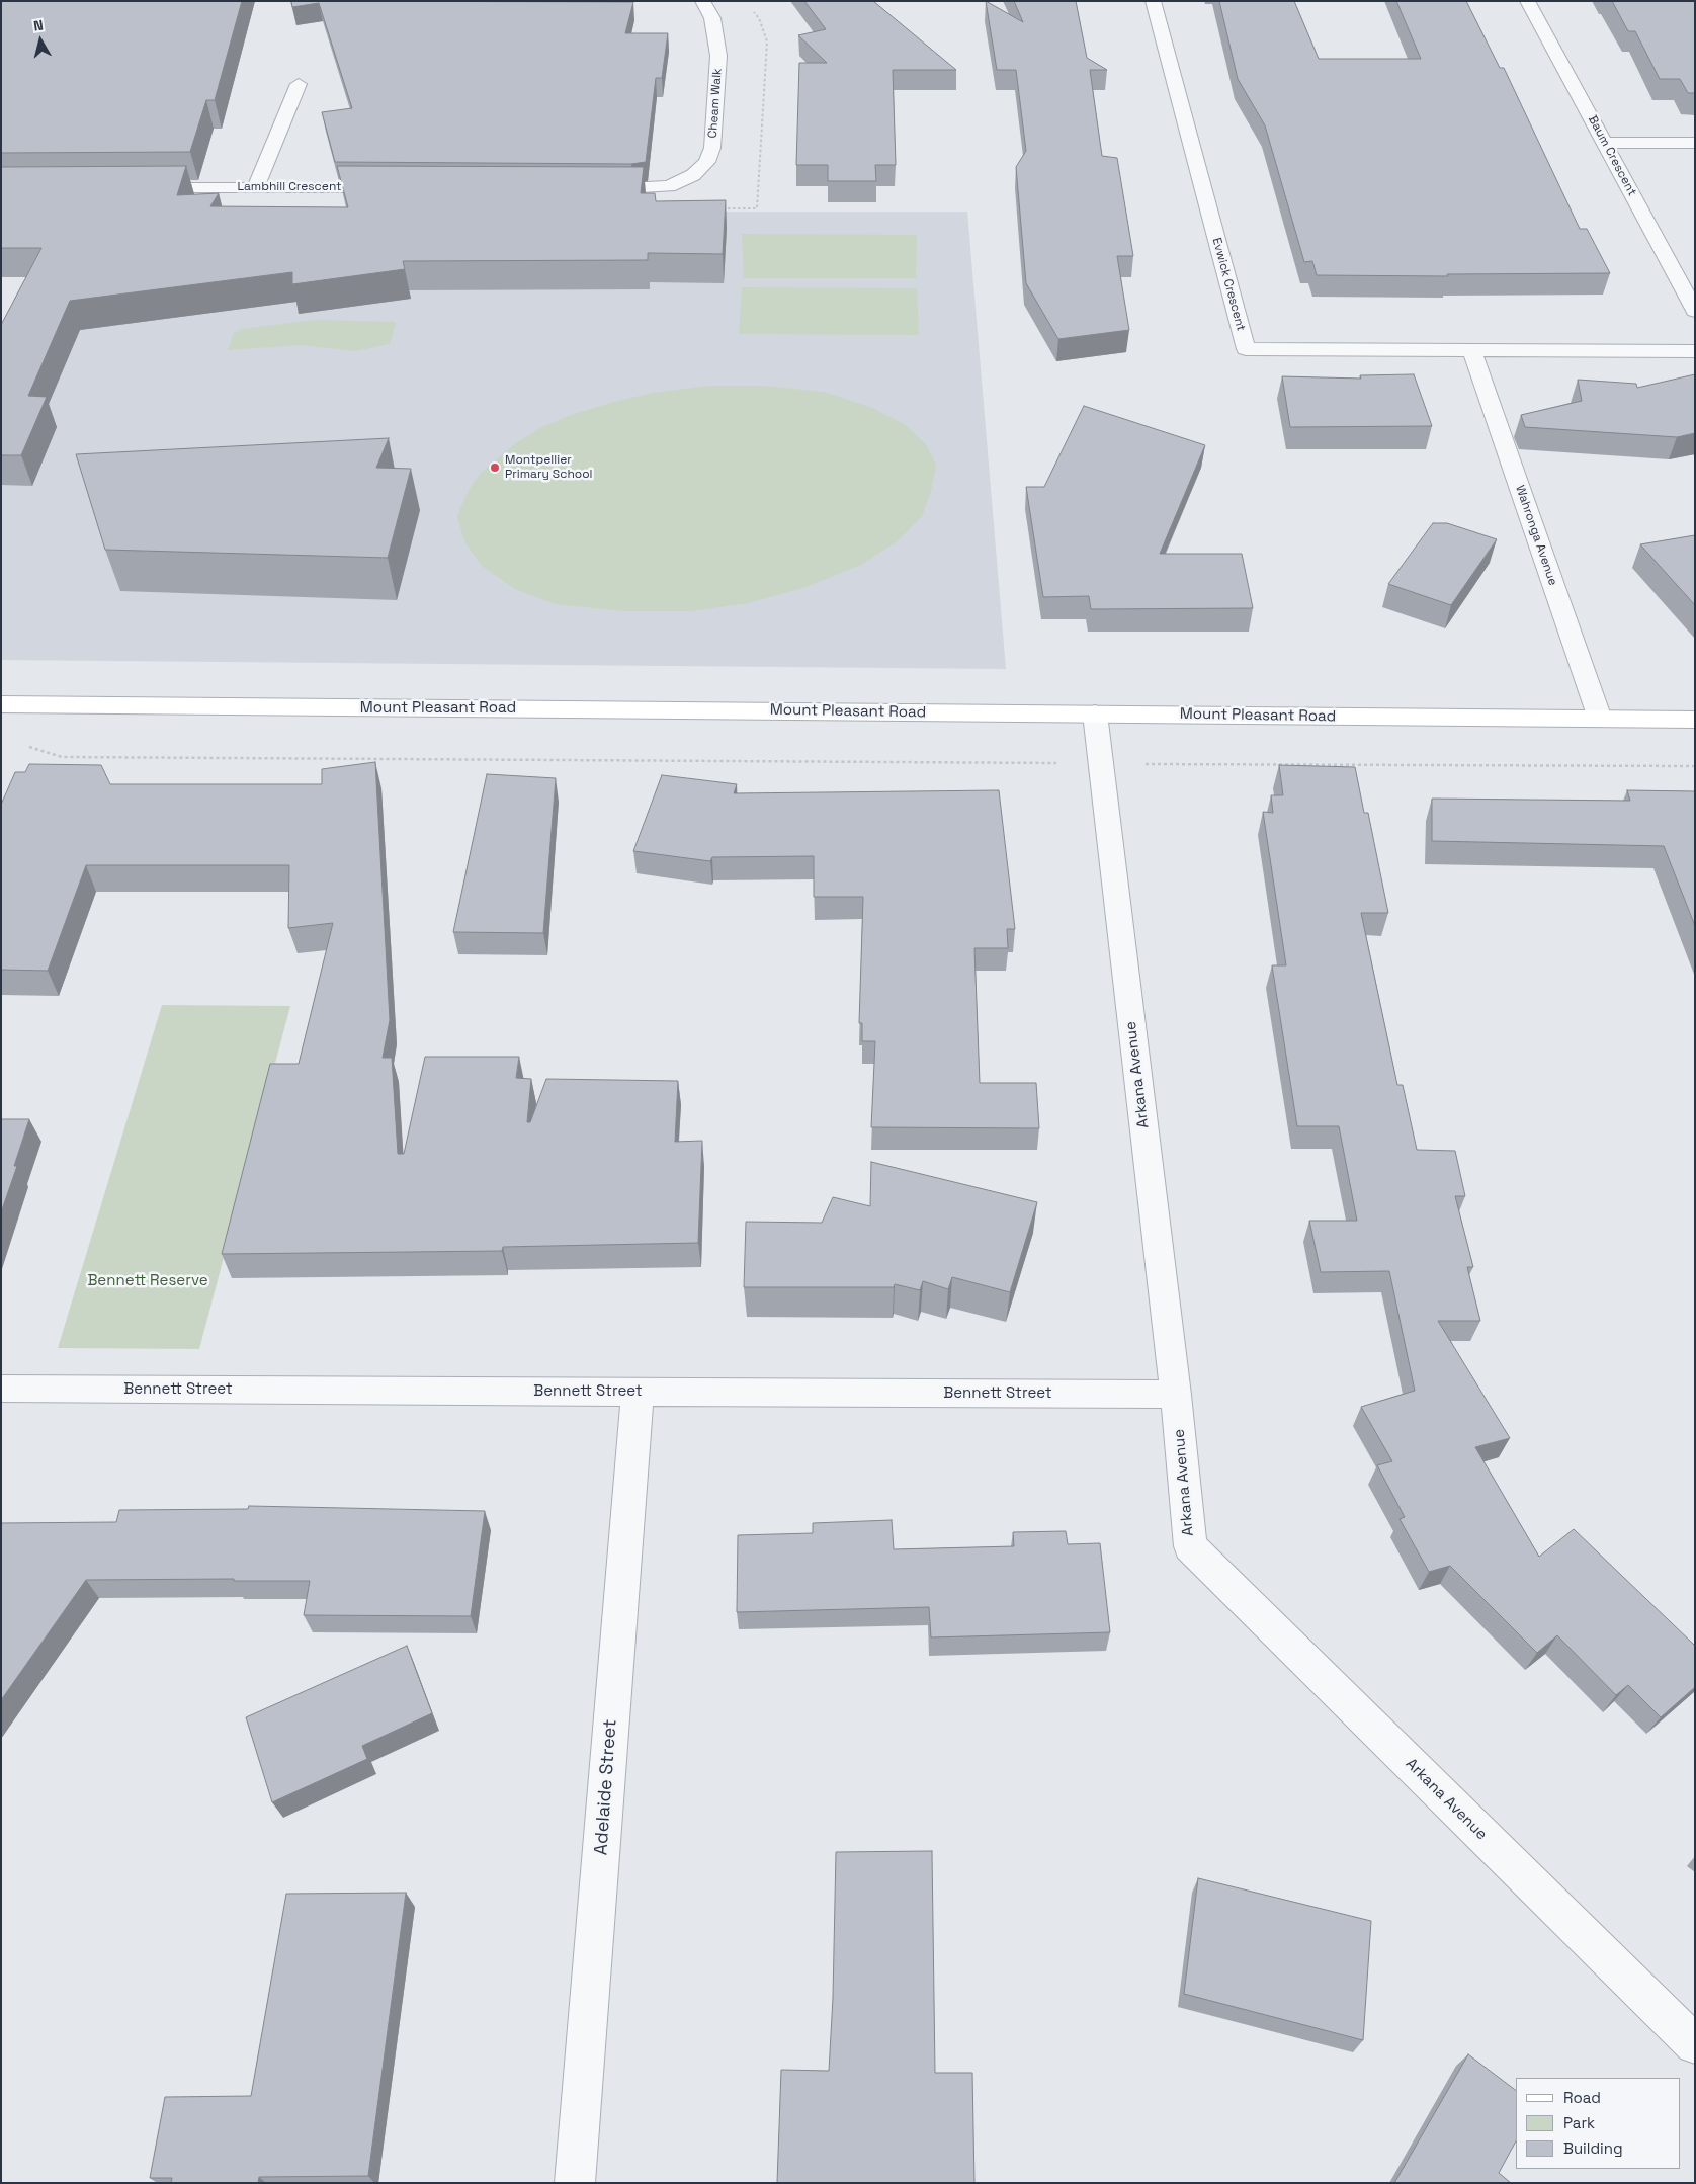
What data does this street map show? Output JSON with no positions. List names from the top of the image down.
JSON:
{
  "streets": {
    "street": [
      "Cheam Walk",
      "Baum Crescent",
      "Lambhill Crescent",
      "Evwick Crescent",
      "Wahronga Avenue",
      "Mount Pleasant Road",
      "Arkana Avenue",
      "Bennett Street",
      "Adelaide Street"
    ]
  },
  "crossings": [
    ["Evwick Crescent", "Wahronga Avenue"],
    ["Wahronga Avenue", "Mount Pleasant Road"],
    ["Mount Pleasant Road", "Arkana Avenue"],
    ["Arkana Avenue", "Bennett Street"],
    ["Bennett Street", "Adelaide Street"]
  ],
  "parks": ["Bennett Reserve"],
  "places": ["Montpellier Primary School"],
  "legend": ["Road", "Park", "Building"],
  "north": "top"
}
